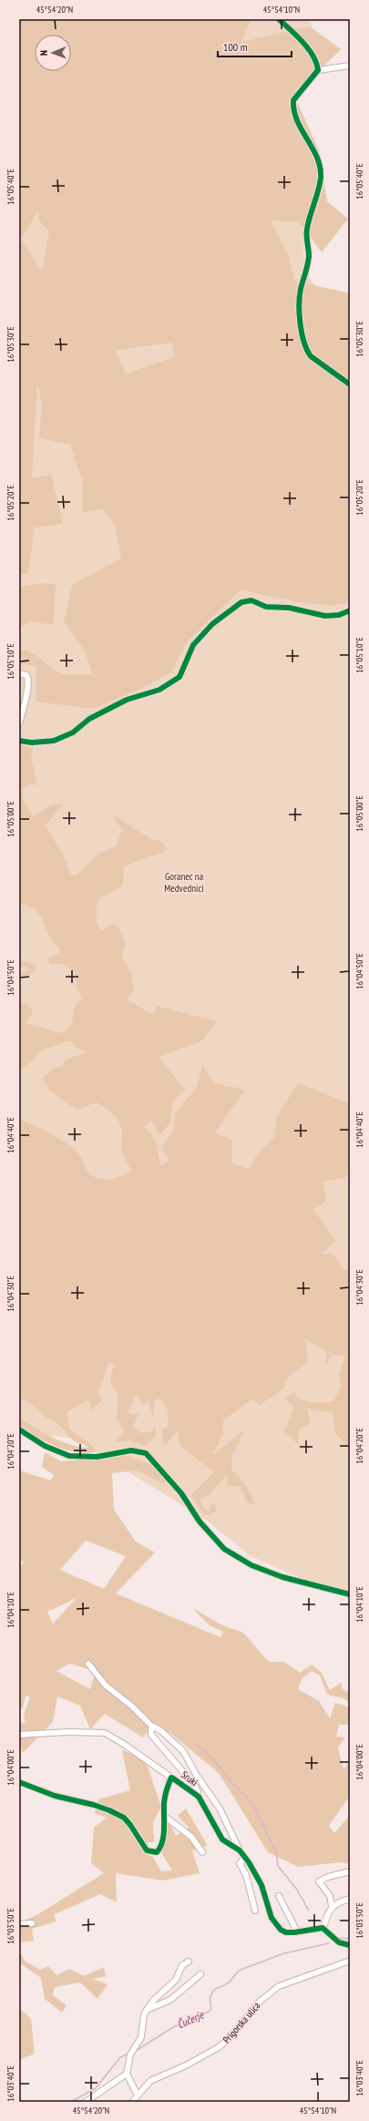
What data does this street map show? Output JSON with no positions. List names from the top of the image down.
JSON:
{
  "streets": {
    "street": ["Sruki", "Prigorska ulica"]
  },
  "water": ["Čučerje"],
  "parks": ["Goranec na Medvednici"],
  "scale_bar": "100 m",
  "north": "left",
  "coordinates": [
    "45°54'20\"N",
    "45°54'10\"N",
    "16°05'40\"E",
    "16°05'30\"E",
    "16°05'20\"E",
    "16°05'10\"E",
    "16°05'00\"E",
    "16°04'50\"E",
    "16°04'40\"E",
    "16°04'30\"E",
    "16°04'20\"E",
    "16°04'10\"E",
    "16°04'00\"E",
    "16°03'50\"E",
    "16°03'40\"E"
  ]
}
